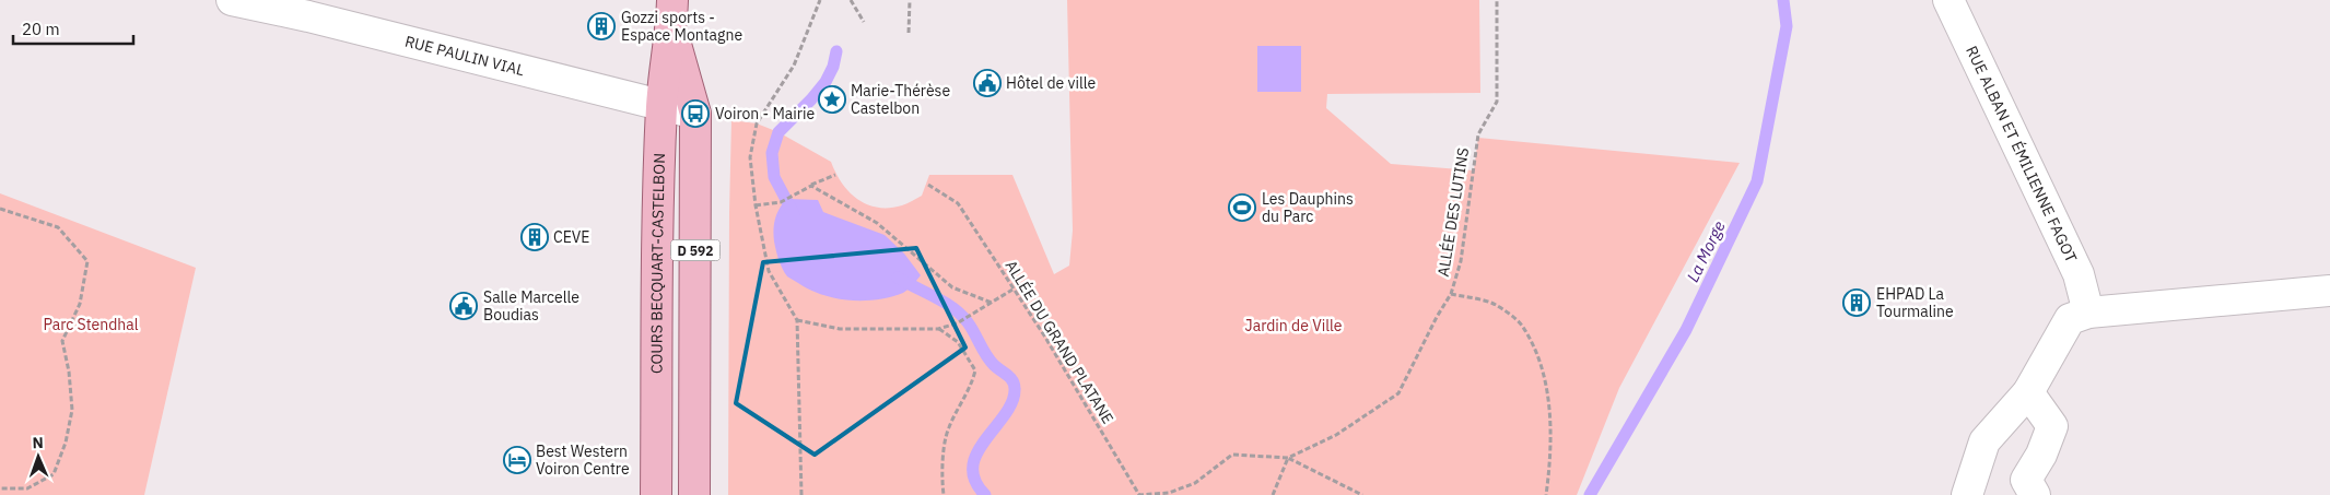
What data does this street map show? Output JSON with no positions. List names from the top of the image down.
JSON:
{
  "streets": {
    "main road": ["D 592", "COURS BECQUART-CASTELBON"],
    "street": ["RUE PAULIN VIAL", "RUE ALBAN ET ÉMILIENNE FAGOT"],
    "path": ["ALLÉE DES LUTINS", "ALLÉE DU GRAND PLATANE"]
  },
  "crossings": [
    ["RUE PAULIN VIAL", "COURS BECQUART-CASTELBON"],
    ["ALLÉE DES LUTINS", "ALLÉE DU GRAND PLATANE"]
  ],
  "water": ["La Morge"],
  "parks": ["Parc Stendhal", "Jardin de Ville"],
  "places": {
    "building": ["Gozzi sports - Espace Montagne", "CEVE", "EHPAD La Tourmaline"],
    "public building": ["Hôtel de ville", "Salle Marcelle Boudias"],
    "place": ["Marie-Thérèse Castelbon"],
    "bus stop": ["Voiron - Mairie"],
    "sports": ["Les Dauphins du Parc"],
    "hotel": ["Best Western Voiron Centre"]
  },
  "scale_bar": "20 m",
  "north": "top"
}
